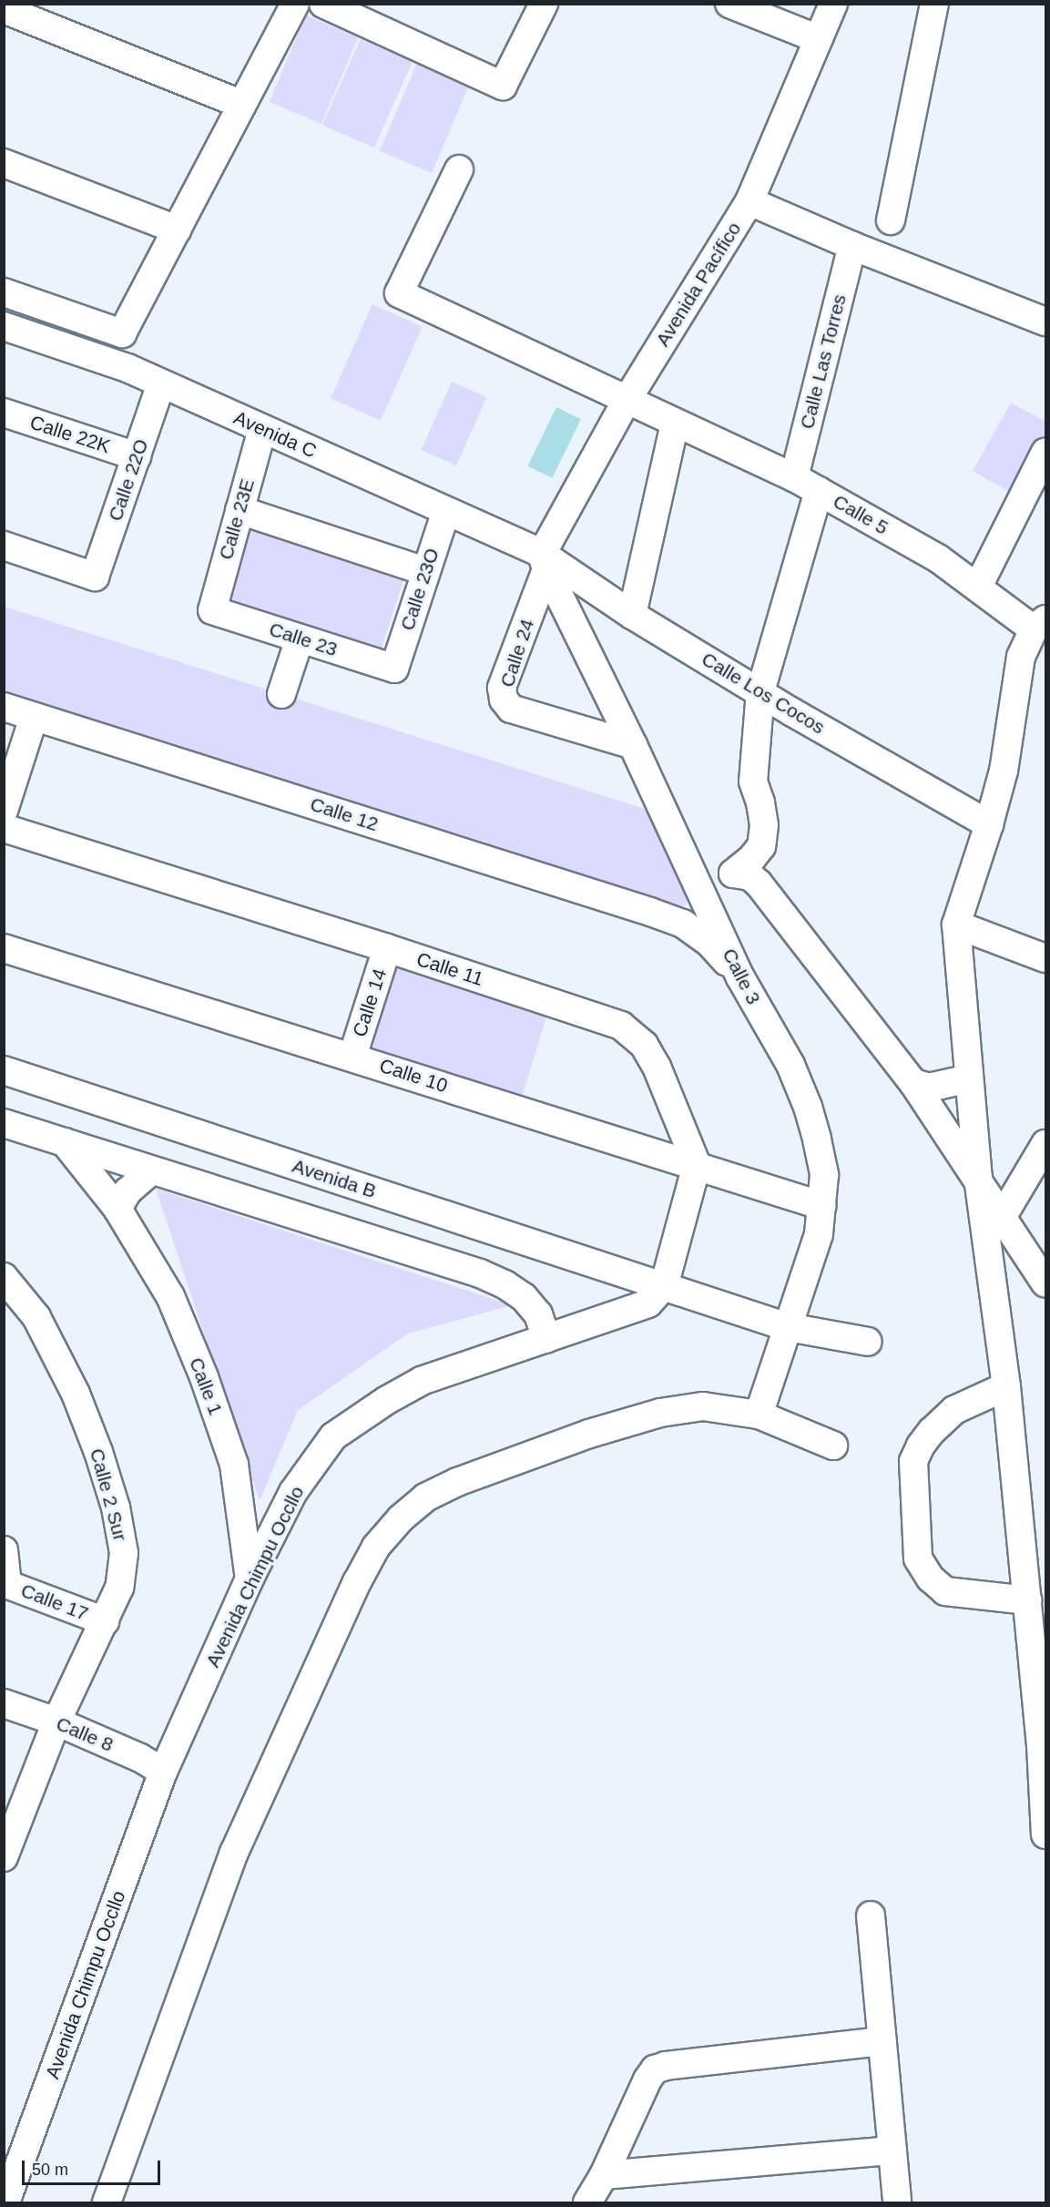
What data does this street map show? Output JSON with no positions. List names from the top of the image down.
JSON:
{
  "streets": {
    "street": [
      "Avenida Pacífico",
      "Calle Las Torres",
      "Calle 22K",
      "Avenida C",
      "Calle 22O",
      "Calle 5",
      "Calle 23E",
      "Calle 23O",
      "Calle 23",
      "Calle 24",
      "Calle Los Cocos",
      "Calle 12",
      "Calle 11",
      "Calle 3",
      "Calle 14",
      "Calle 10",
      "Avenida B",
      "Calle 1",
      "Calle 2 Sur",
      "Avenida Chimpu Occllo",
      "Calle 17",
      "Calle 8"
    ]
  },
  "crossings": [
    ["Avenida Pacífico", "Avenida C"],
    ["Avenida Pacífico", "Calle 5"],
    ["Avenida Pacífico", "Calle 24"],
    ["Avenida Pacífico", "Calle Los Cocos"],
    ["Avenida Pacífico", "Calle 3"],
    ["Calle Las Torres", "Calle 5"],
    ["Calle 22K", "Calle 22O"],
    ["Avenida C", "Calle 22O"],
    ["Avenida C", "Calle 23E"],
    ["Avenida C", "Calle 23O"],
    ["Avenida C", "Calle 24"],
    ["Avenida C", "Calle Los Cocos"],
    ["Avenida C", "Calle 3"],
    ["Calle 23E", "Calle 23"],
    ["Calle 23O", "Calle 23"],
    ["Calle 24", "Calle Los Cocos"],
    ["Calle 24", "Calle 3"],
    ["Calle Los Cocos", "Calle 3"],
    ["Calle 12", "Calle 3"],
    ["Calle 11", "Calle 14"],
    ["Calle 11", "Calle 10"],
    ["Calle 3", "Calle 10"],
    ["Calle 14", "Calle 10"],
    ["Avenida B", "Avenida Chimpu Occllo"],
    ["Calle 1", "Avenida Chimpu Occllo"],
    ["Calle 2 Sur", "Calle 17"],
    ["Calle 2 Sur", "Calle 8"],
    ["Avenida Chimpu Occllo", "Calle 8"]
  ],
  "scale_bar": "50 m"
}
